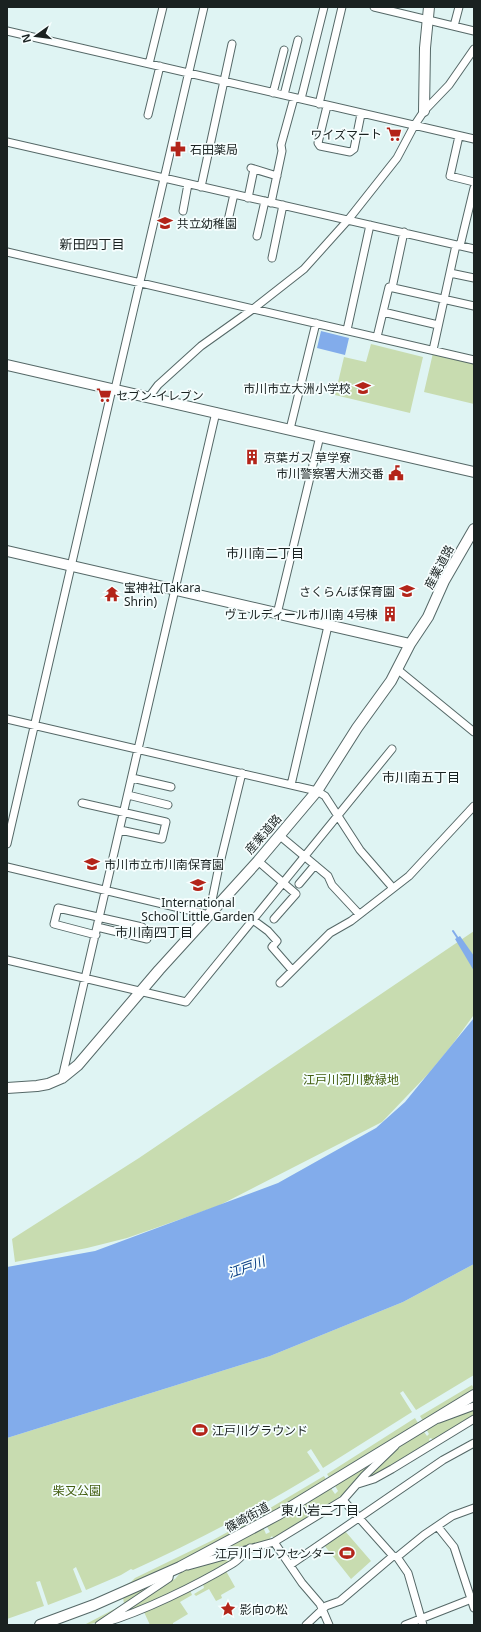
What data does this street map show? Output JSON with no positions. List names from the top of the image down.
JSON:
{
  "streets": {
    "main road": ["産業道路", "篠崎街道"]
  },
  "districts": [
    "新田四丁目",
    "市川南二丁目",
    "市川南五丁目",
    "市川南四丁目",
    "東小岩二丁目"
  ],
  "water": ["江戸川"],
  "parks": ["江戸川河川敷緑地", "柴又公園"],
  "places": {
    "supermarket": ["ワイズマート", "セブン-イレブン"],
    "pharmacy": ["石田薬局"],
    "school or university": [
      "共立幼稚園",
      "市川市立大洲小学校",
      "さくらんぼ保育園",
      "市川市立市川南保育園",
      "International School Little Garden"
    ],
    "building": ["京葉ガス 草学寮", "ヴェルディール市川南 4号棟"],
    "public building": ["市川警察署大洲交番"],
    "temple": ["宝神社(Takara Shrin)"],
    "sports": ["江戸川グラウンド", "江戸川ゴルフセンター"],
    "place": ["影向の松"]
  },
  "north": "left"
}
